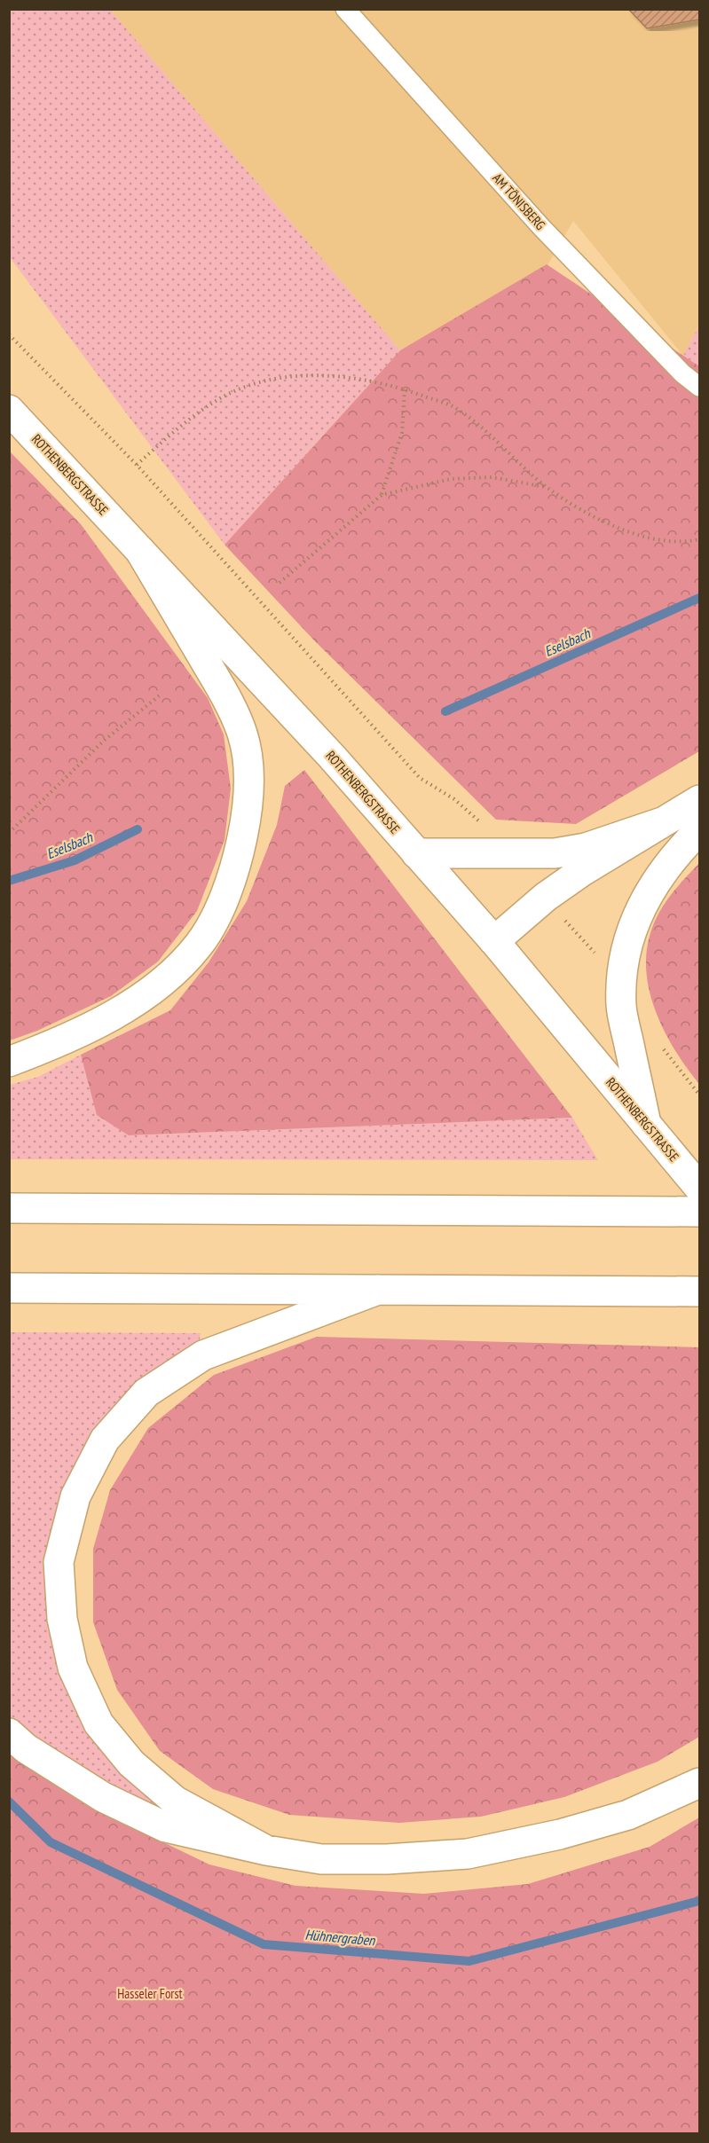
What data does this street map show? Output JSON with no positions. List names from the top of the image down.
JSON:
{
  "streets": {
    "main road": ["ROTHENBERGSTRASSE"],
    "lane": ["AM TÖNISBERG"]
  },
  "water": ["Eselsbach", "Hühnergraben"],
  "parks": ["Hasseler Forst"]
}
